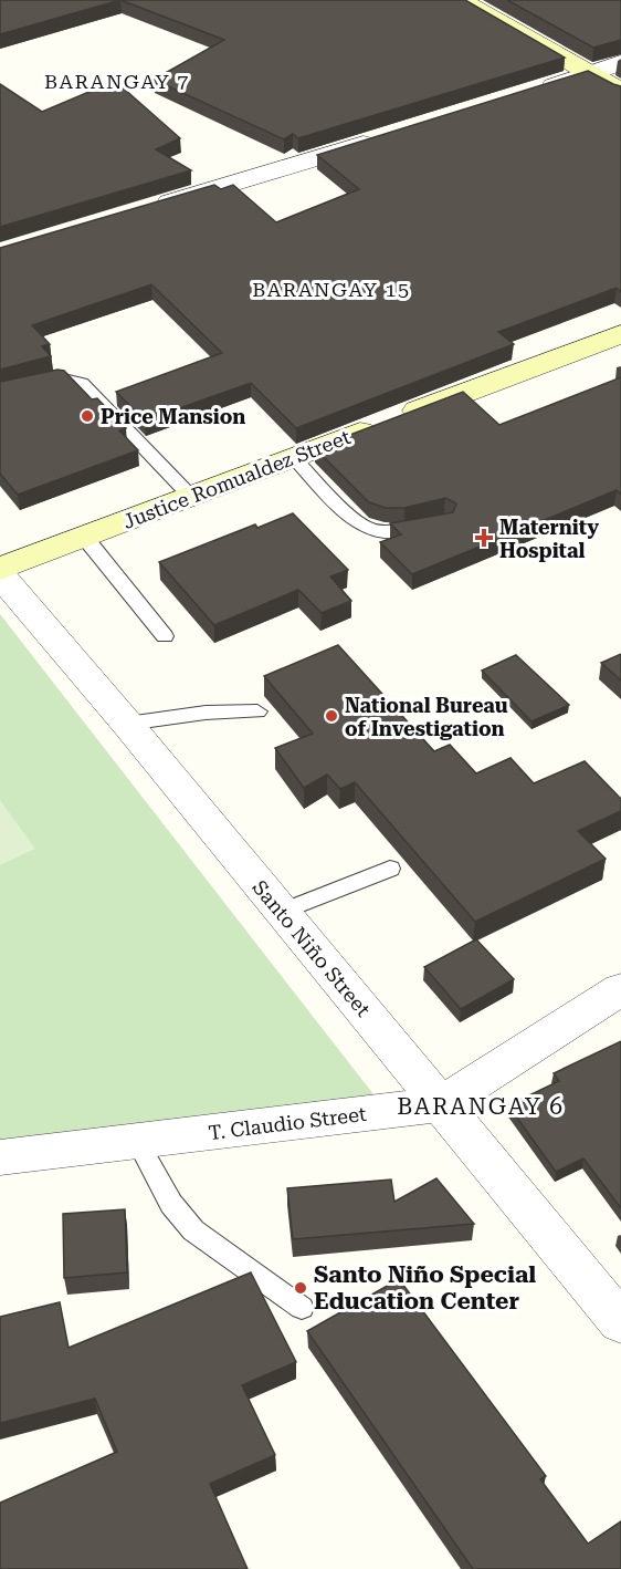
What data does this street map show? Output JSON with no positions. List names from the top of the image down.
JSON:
{
  "streets": {
    "main road": ["Justice Romualdez Street"],
    "street": ["Santo Niño Street", "T. Claudio Street"]
  },
  "crossings": [
    ["Santo Niño Street", "T. Claudio Street"]
  ],
  "districts": ["BARANGAY 7", "BARANGAY 15", "BARANGAY 6"],
  "places": {
    "other": ["Price Mansion", "National Bureau of Investigation", "Santo Niño Special Education Center"],
    "health": ["Maternity Hospital"]
  }
}
